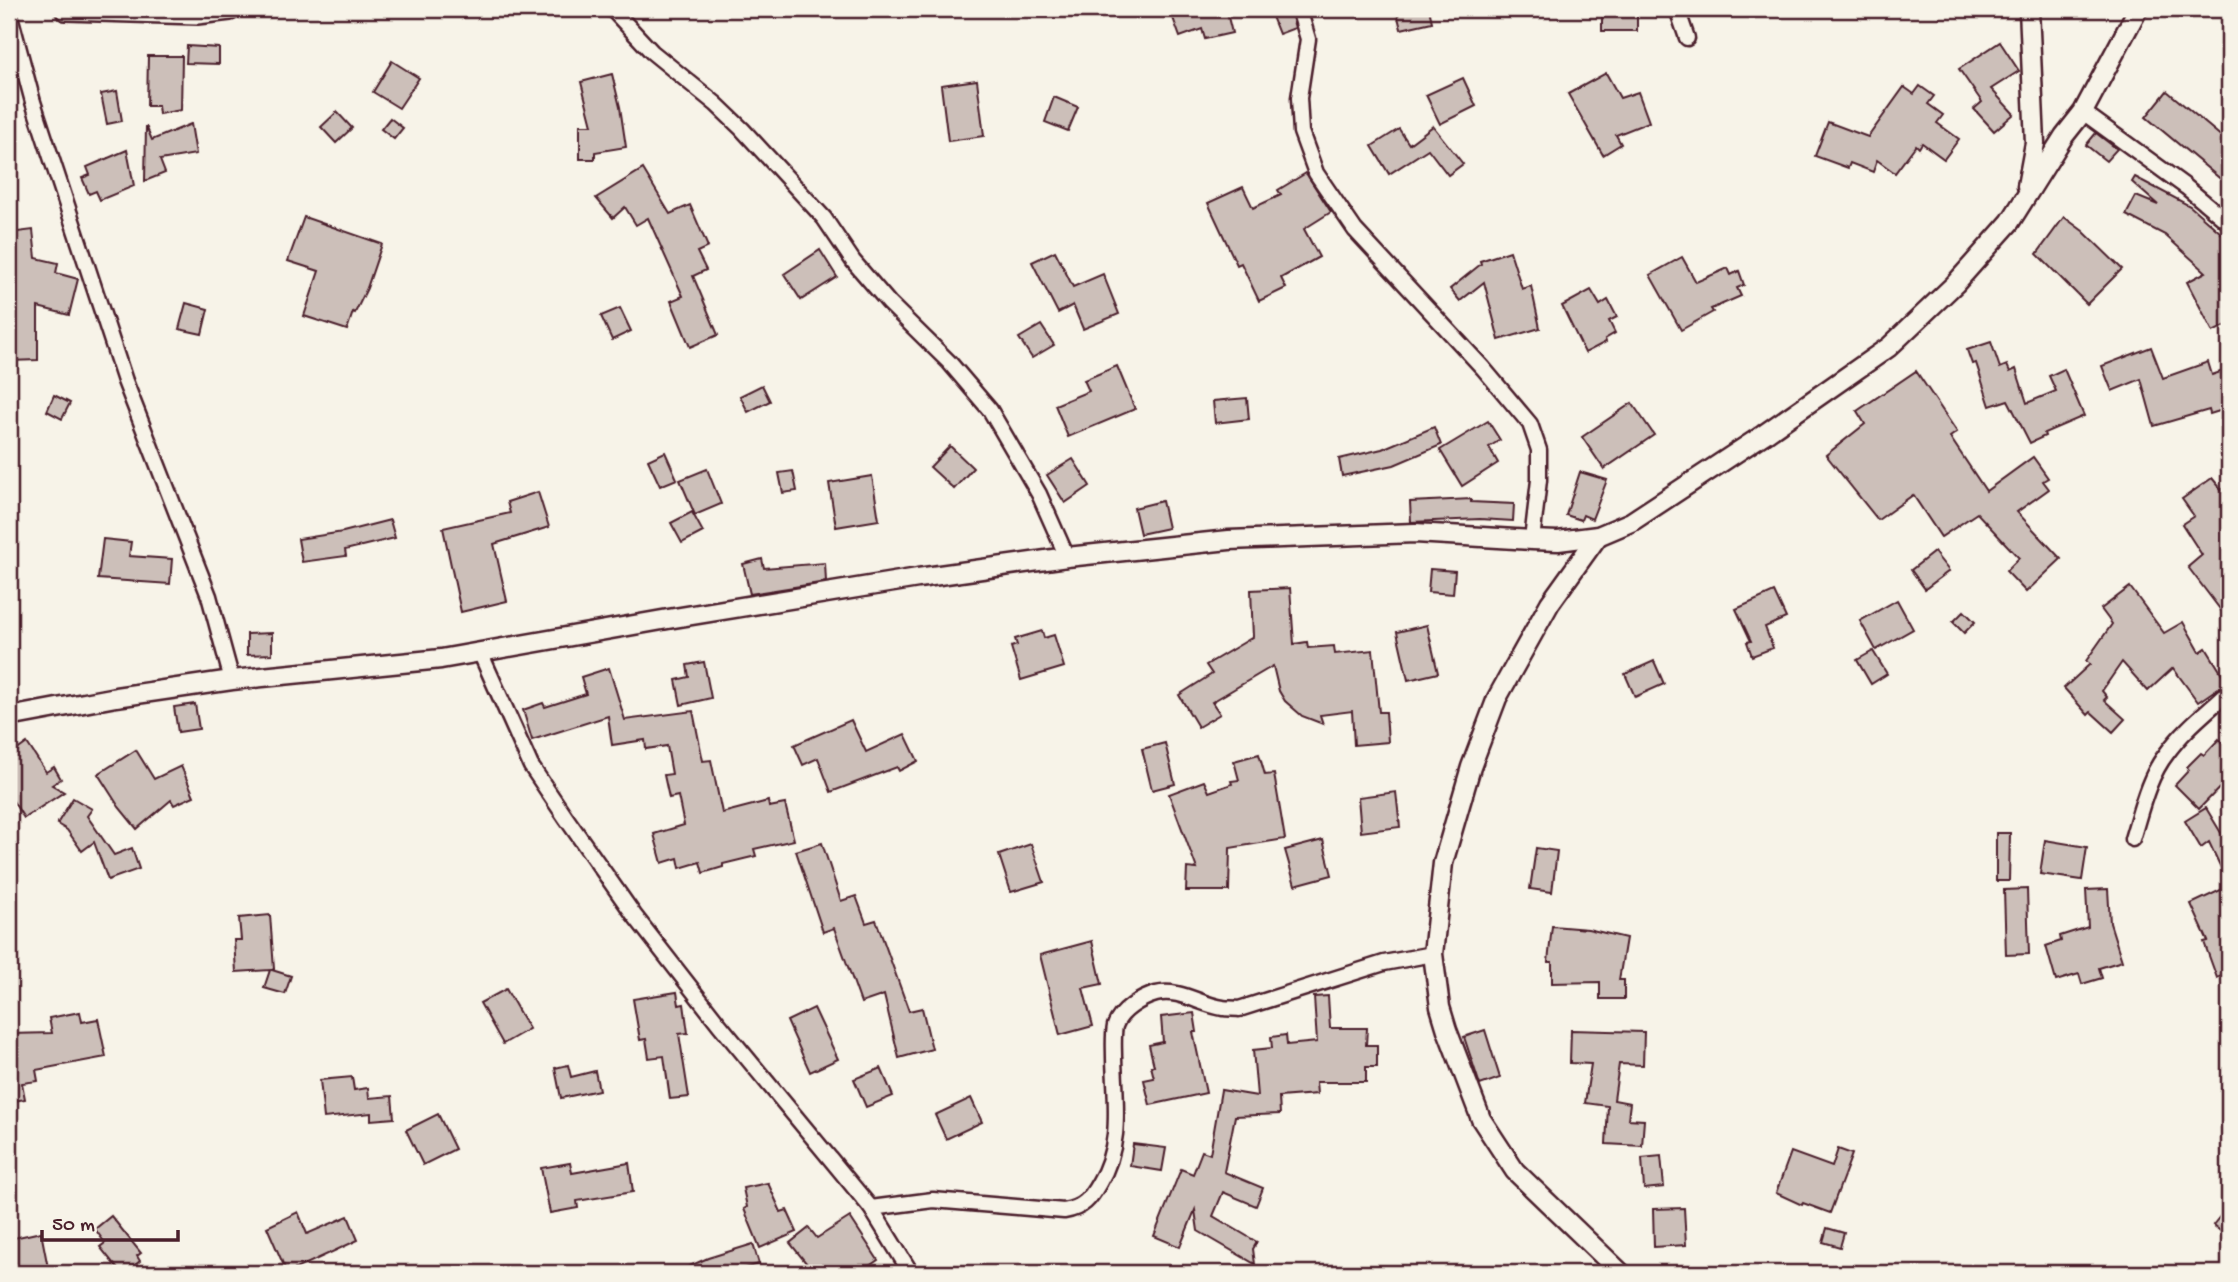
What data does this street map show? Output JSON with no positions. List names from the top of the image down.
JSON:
{
  "scale_bar": "50 m"
}
